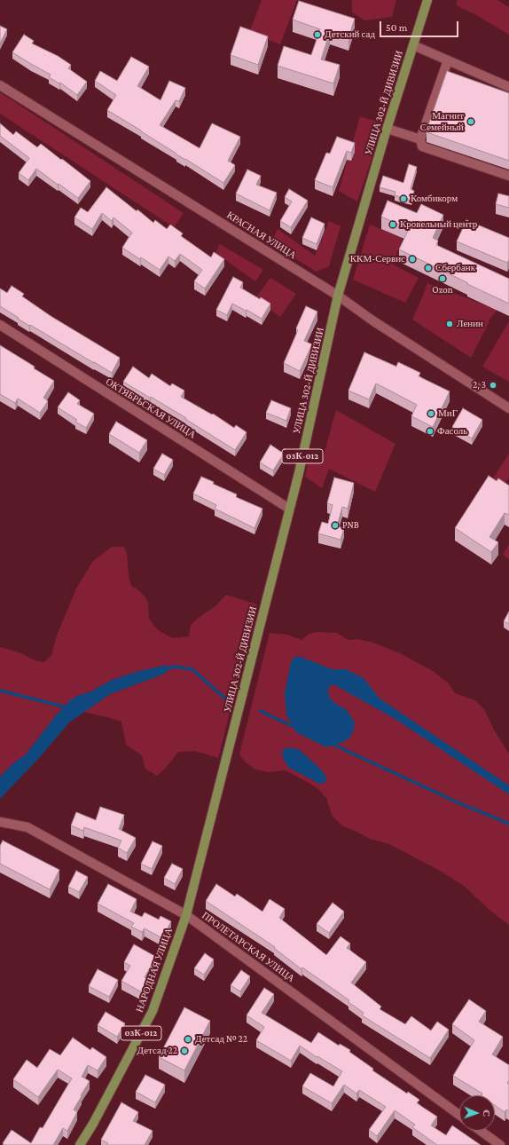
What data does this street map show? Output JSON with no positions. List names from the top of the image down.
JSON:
{
  "streets": {
    "main road": ["УЛИЦА 302-Й ДИВИЗИИ", "03К-012", "НАРОДНАЯ УЛИЦА"],
    "street": ["КРАСНАЯ УЛИЦА", "ОКТЯБРЬСКАЯ УЛИЦА", "ПРОЛЕТАРСКАЯ УЛИЦА"]
  },
  "crossings": [
    ["УЛИЦА 302-Й ДИВИЗИИ", "КРАСНАЯ УЛИЦА"],
    ["УЛИЦА 302-Й ДИВИЗИИ", "ОКТЯБРЬСКАЯ УЛИЦА"],
    ["УЛИЦА 302-Й ДИВИЗИИ", "ПРОЛЕТАРСКАЯ УЛИЦА"],
    ["УЛИЦА 302-Й ДИВИЗИИ", "НАРОДНАЯ УЛИЦА"],
    ["ПРОЛЕТАРСКАЯ УЛИЦА", "НАРОДНАЯ УЛИЦА"]
  ],
  "places": [
    "Детский сад",
    "Магнит Семейный",
    "Комбикорм",
    "Кровельный центр",
    "ККМ-Сервис",
    "Сбербанк",
    "Ozon",
    "Ленин",
    "2, 3",
    "МиГ",
    "Фасоль",
    "PNB",
    "Детсад № 22",
    "Детсад 22"
  ],
  "scale_bar": "50 m",
  "north": "right"
}
